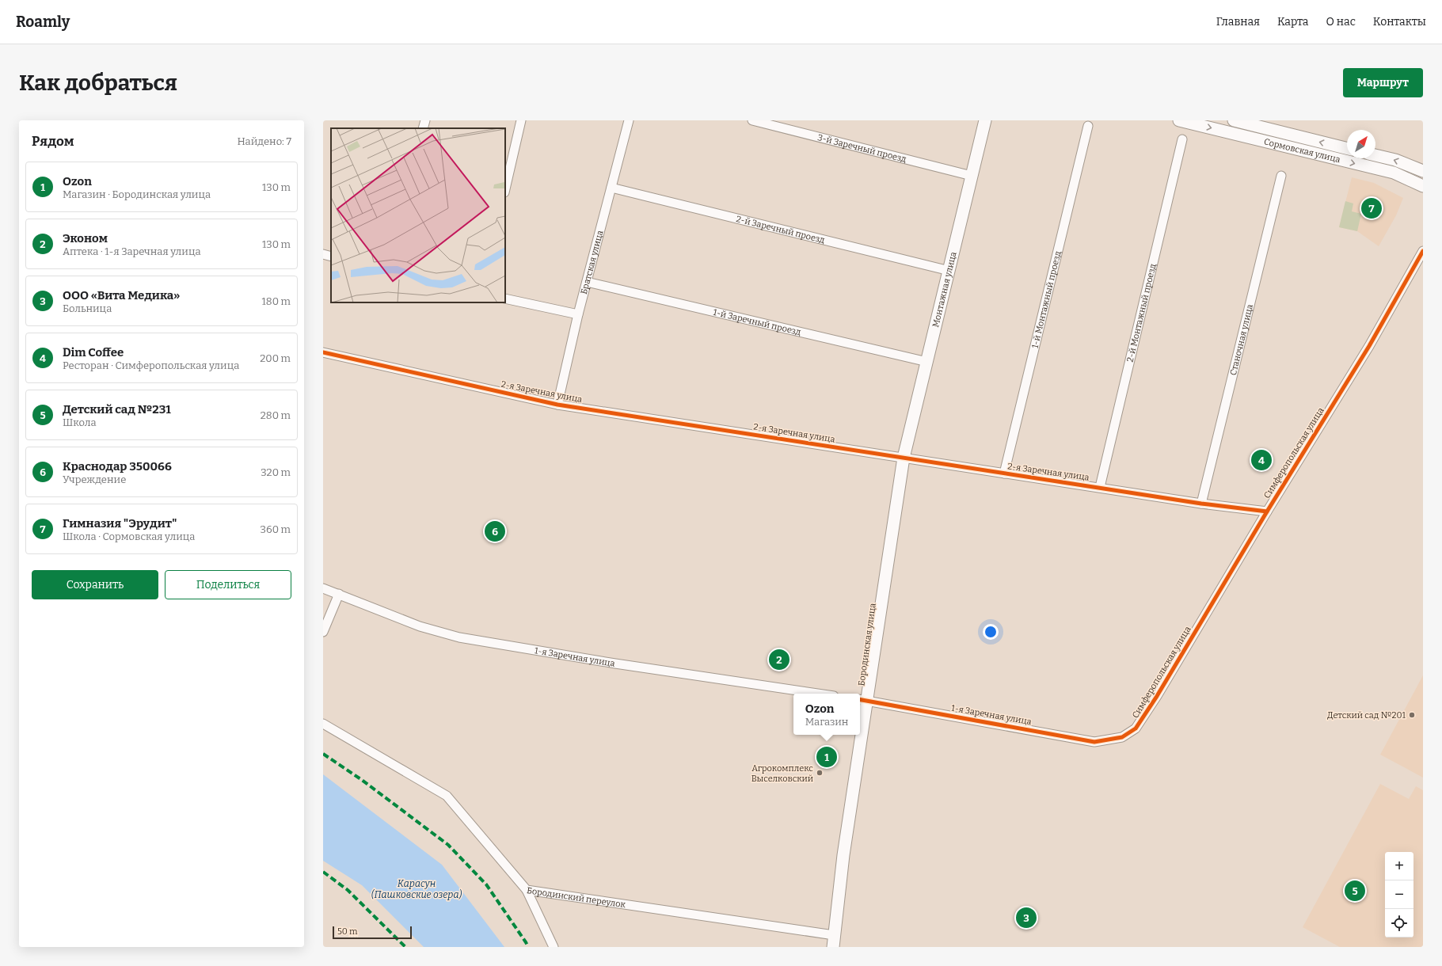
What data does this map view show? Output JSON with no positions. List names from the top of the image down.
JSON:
{
  "streets": {
    "main road": ["Сормовская улица", "Монтажная улица", "Бородинская улица"],
    "street": [
      "3-й Заречный проезд",
      "2-й Заречный проезд",
      "Братская улица",
      "1-й Монтажный проезд",
      "2-й Монтажный проезд",
      "1-й Заречный проезд",
      "Станочная улица",
      "2-я Заречная улица",
      "Симферопольская улица",
      "1-я Заречная улица",
      "Бородинский переулок"
    ]
  },
  "crossings": [
    ["3-й Заречный проезд", "Монтажная улица"],
    ["2-й Заречный проезд", "Братская улица"],
    ["2-й Заречный проезд", "Монтажная улица"],
    ["Братская улица", "1-й Заречный проезд"],
    ["Братская улица", "2-я Заречная улица"],
    ["Монтажная улица", "1-й Заречный проезд"],
    ["Монтажная улица", "2-я Заречная улица"],
    ["Монтажная улица", "Бородинская улица"],
    ["1-й Монтажный проезд", "2-я Заречная улица"],
    ["2-й Монтажный проезд", "2-я Заречная улица"],
    ["Станочная улица", "2-я Заречная улица"],
    ["2-я Заречная улица", "Симферопольская улица"],
    ["2-я Заречная улица", "Бородинская улица"],
    ["Симферопольская улица", "1-я Заречная улица"],
    ["Бородинская улица", "1-я Заречная улица"],
    ["Бородинская улица", "Бородинский переулок"]
  ],
  "water": ["Карасун (Пашковские озера)"],
  "places": ["Детский сад №201", "Агрокомплекс Выселковский"],
  "scale_bar": "50 m",
  "north": "top right",
  "page": {
    "header": "Roamly",
    "nav": [
      "Главная",
      "Карта",
      "О нас",
      "Контакты"
    ],
    "buttons": [
      "Маршрут",
      ["Сохранить", "Поделиться"]
    ],
    "title": "Как добраться",
    "heading": ["Рядом", "Найдено: 7"],
    "list": [
      {
        "mark": "1",
        "name": "Ozon",
        "note": "Магазин · Бородинская улица",
        "value": "130 m"
      },
      {
        "mark": "2",
        "name": "Эконом",
        "note": "Аптека · 1-я Заречная улица",
        "value": "130 m"
      },
      {
        "mark": "3",
        "name": "ООО «Вита Медика»",
        "note": "Больница",
        "value": "180 m"
      },
      {
        "mark": "4",
        "name": "Dim Coffee",
        "note": "Ресторан · Симферопольская улица",
        "value": "200 m"
      },
      {
        "mark": "5",
        "name": "Детский сад №231",
        "note": "Школа",
        "value": "280 m"
      },
      {
        "mark": "6",
        "name": "Краснодар 350066",
        "note": "Учреждение",
        "value": "320 m"
      },
      {
        "mark": "7",
        "name": "Гимназия \"Эрудит\"",
        "note": "Школа · Сормовская улица",
        "value": "360 m"
      }
    ],
    "pins": [
      "7",
      "4",
      "6",
      "2",
      "1",
      "5",
      "3"
    ],
    "popup": ["Ozon", "Магазин"],
    "map_buttons": ["+", "−"],
    "scale": "50 m"
  }
}
